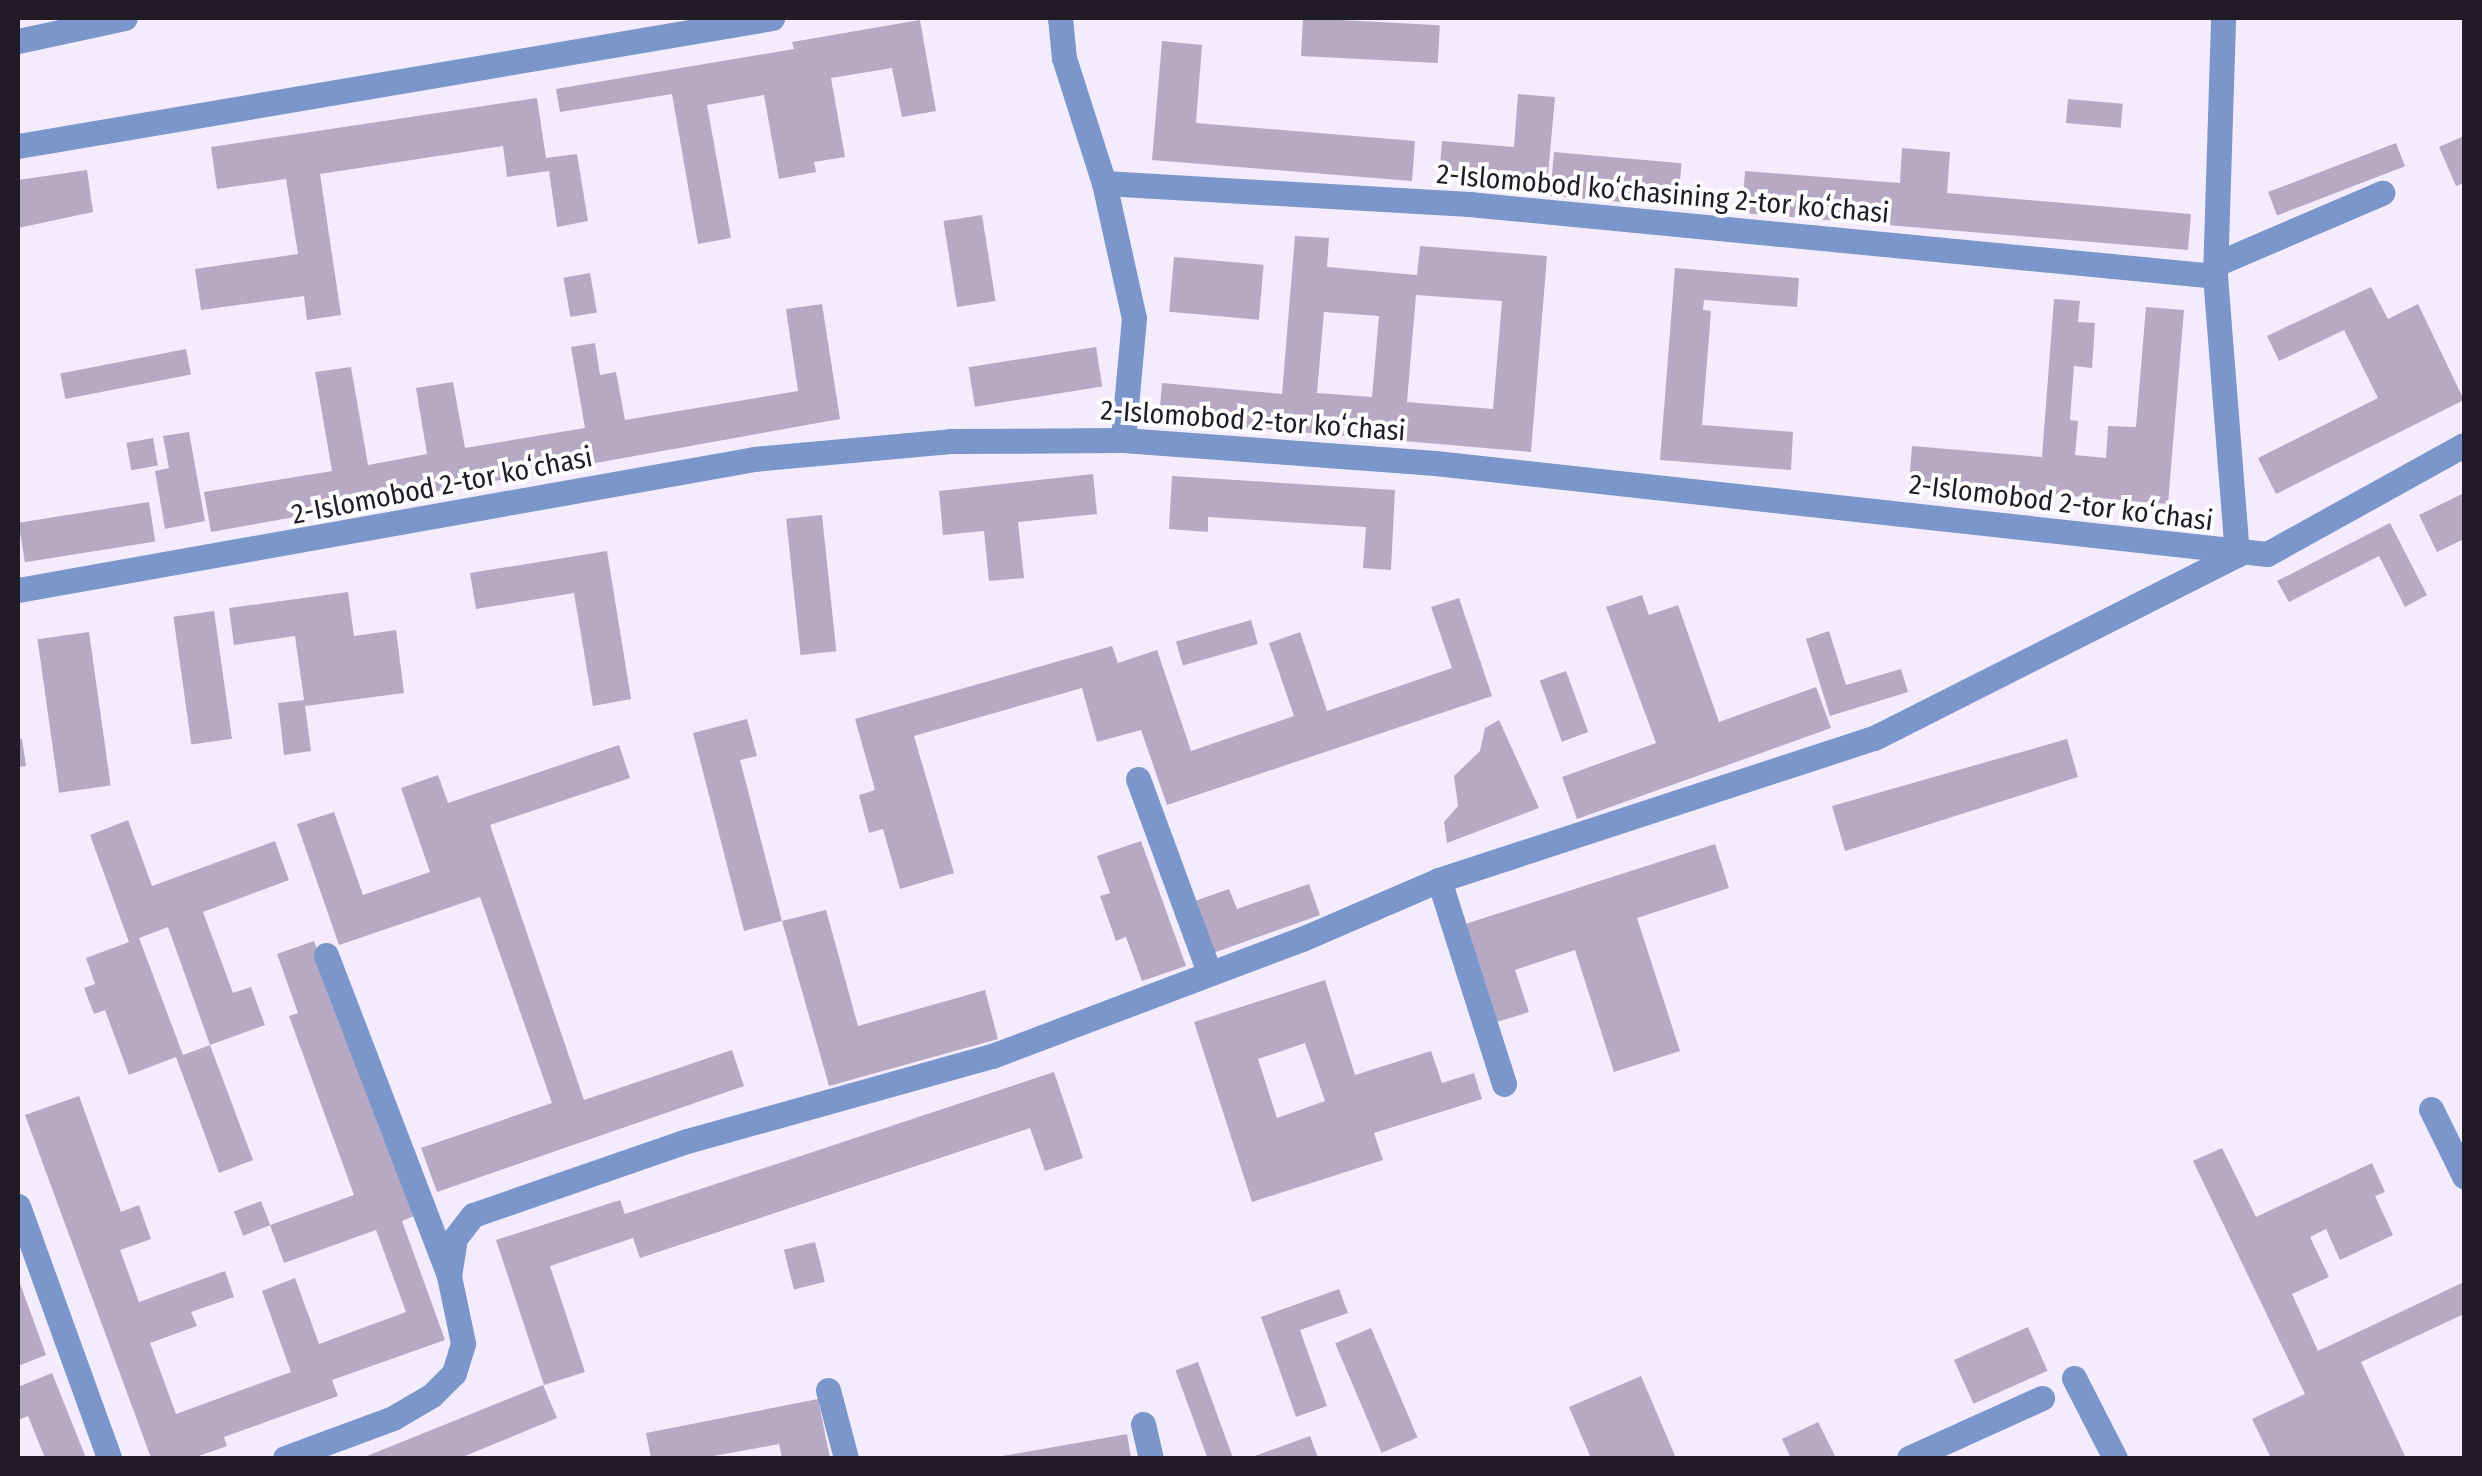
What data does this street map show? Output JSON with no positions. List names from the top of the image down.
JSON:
{
  "streets": {
    "street": ["2-Islomobod koʻchasining 2-tor koʻchasi", "2-Islomobod 2-tor koʻchasi"]
  }
}
